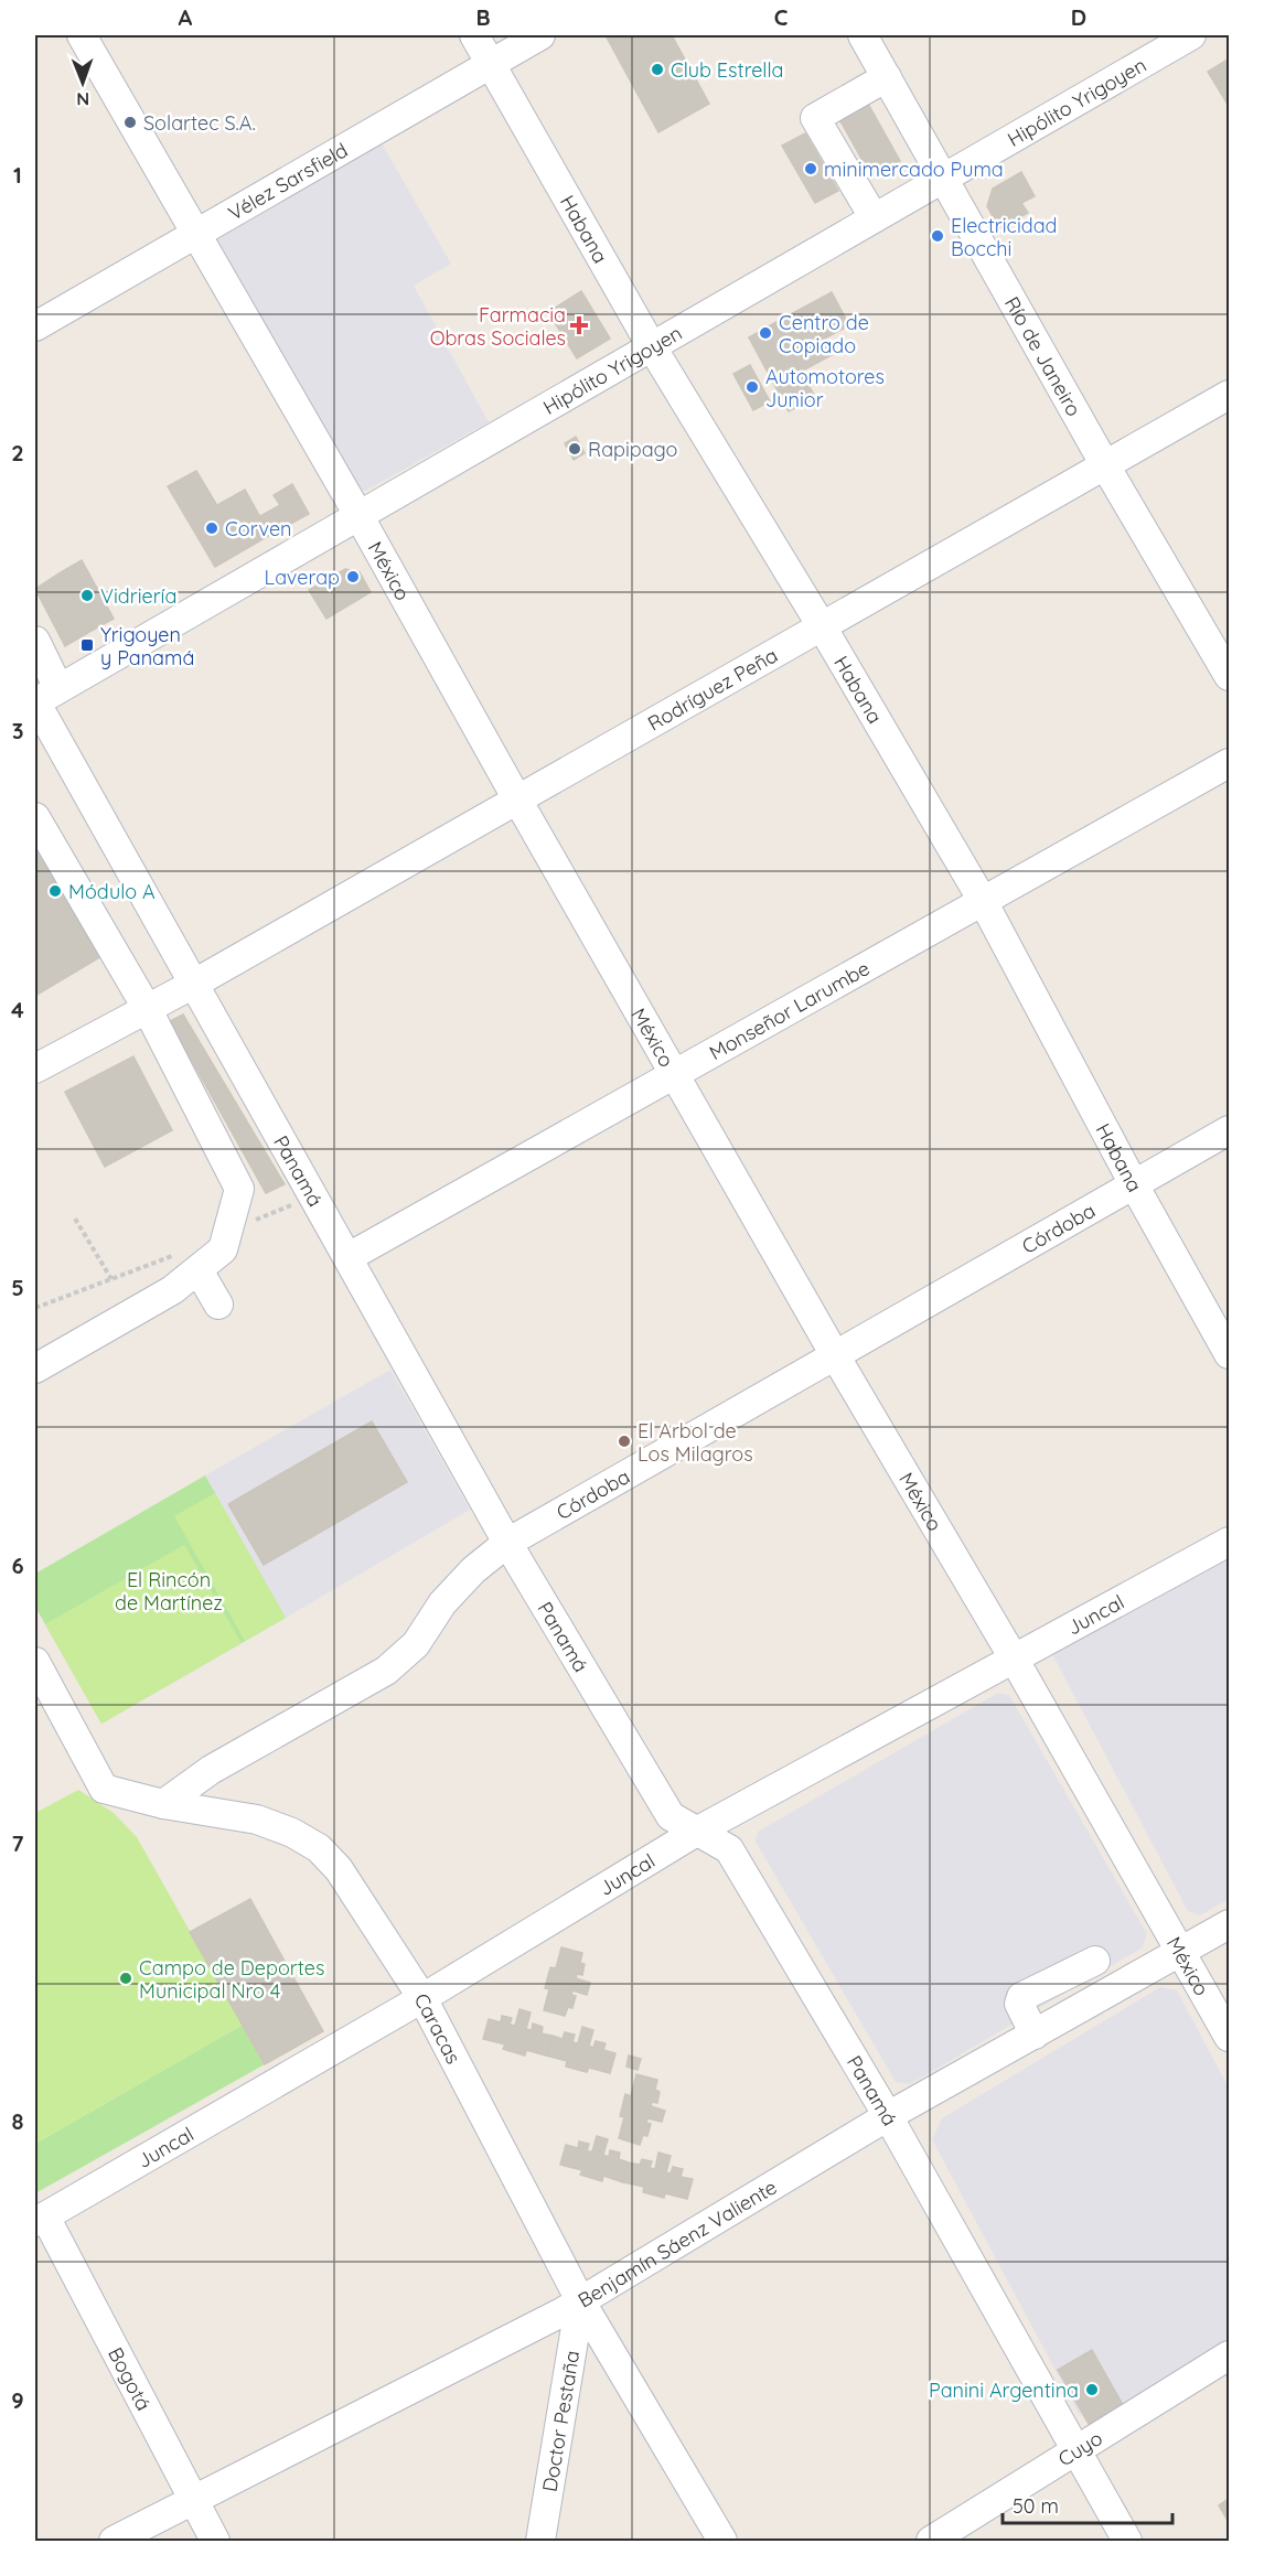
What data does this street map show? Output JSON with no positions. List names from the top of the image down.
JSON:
{
  "streets": {
    "street": [
      "Hipólito Yrigoyen",
      "Vélez Sarsfield",
      "Habana",
      "Río de Janeiro",
      "México",
      "Rodríguez Peña",
      "Monseñor Larumbe",
      "Panamá",
      "Córdoba",
      "Juncal",
      "Caracas",
      "Benjamín Sáenz Valiente",
      "Bogotá",
      "Doctor Pestaña",
      "Cuyo"
    ]
  },
  "crossings": [
    ["Hipólito Yrigoyen", "Habana"],
    ["Hipólito Yrigoyen", "Río de Janeiro"],
    ["Hipólito Yrigoyen", "México"],
    ["Hipólito Yrigoyen", "Panamá"],
    ["Vélez Sarsfield", "Habana"],
    ["Vélez Sarsfield", "México"],
    ["Habana", "Rodríguez Peña"],
    ["Habana", "Monseñor Larumbe"],
    ["Habana", "Córdoba"],
    ["Río de Janeiro", "Rodríguez Peña"],
    ["México", "Rodríguez Peña"],
    ["México", "Monseñor Larumbe"],
    ["México", "Córdoba"],
    ["México", "Juncal"],
    ["México", "Benjamín Sáenz Valiente"],
    ["Rodríguez Peña", "Panamá"],
    ["Monseñor Larumbe", "Panamá"],
    ["Panamá", "Córdoba"],
    ["Panamá", "Juncal"],
    ["Panamá", "Benjamín Sáenz Valiente"],
    ["Panamá", "Cuyo"],
    ["Córdoba", "Caracas"],
    ["Juncal", "Caracas"],
    ["Juncal", "Bogotá"],
    ["Caracas", "Benjamín Sáenz Valiente"],
    ["Caracas", "Doctor Pestaña"],
    ["Benjamín Sáenz Valiente", "Bogotá"],
    ["Benjamín Sáenz Valiente", "Doctor Pestaña"]
  ],
  "parks": ["El Rincón de Martínez"],
  "places": {
    "other": [
      "Club Estrella",
      "Solartec S.A.",
      "minimercado Puma",
      "Electricidad Bocchi",
      "Centro de Copiado",
      "Automotores Junior",
      "Rapipago",
      "Corven",
      "Laverap",
      "Vidriería",
      "Módulo A",
      "El Arbol de Los Milagros",
      "Campo de Deportes Municipal Nro 4",
      "Panini Argentina"
    ],
    "health": ["Farmacia Obras Sociales"],
    "transit": ["Yrigoyen y Panamá"]
  },
  "scale_bar": "50 m",
  "north": "bottom",
  "grid": {
    "columns": [
      "A",
      "B",
      "C",
      "D"
    ],
    "rows": [
      "1",
      "2",
      "3",
      "4",
      "5",
      "6",
      "7",
      "8",
      "9"
    ]
  }
}
